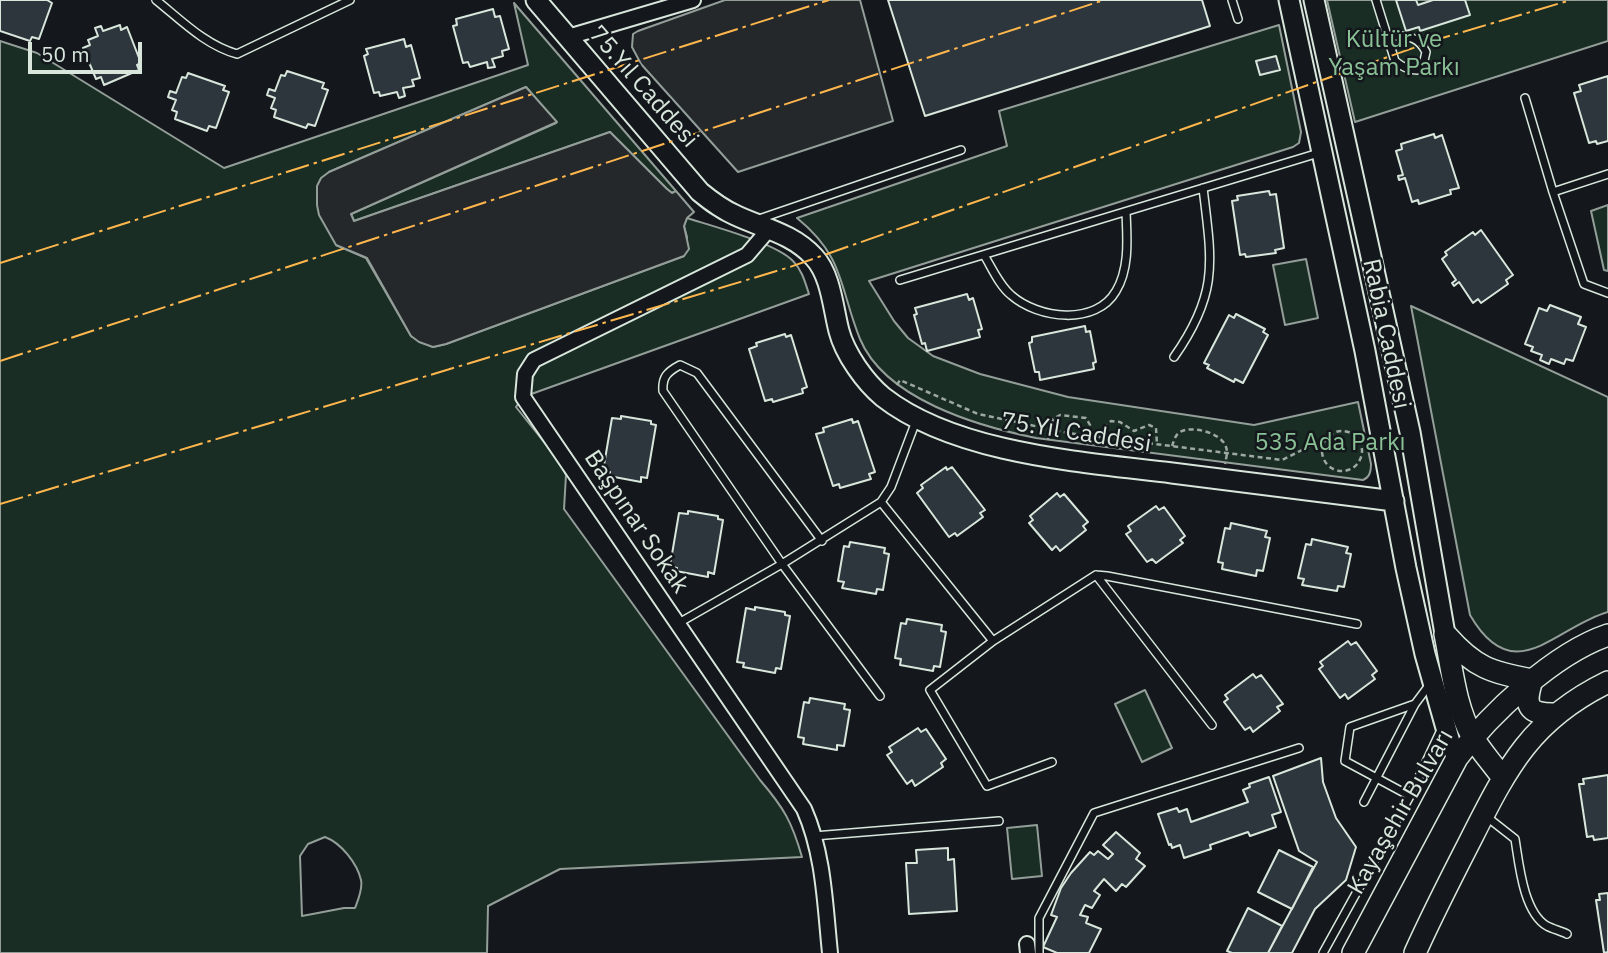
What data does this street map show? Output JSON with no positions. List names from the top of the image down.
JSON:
{
  "streets": {
    "main road": ["Kayaşehir Bulvarı"],
    "street": ["75.Yıl Caddesi", "Rabia Caddesi", "Başpınar Sokak"]
  },
  "crossings": [
    ["75.Yıl Caddesi", "Rabia Caddesi"],
    ["75.Yıl Caddesi", "Başpınar Sokak"],
    ["Rabia Caddesi", "Kayaşehir Bulvarı"]
  ],
  "parks": ["Kültür ve Yaşam Parkı", "535 Ada Parkı"],
  "scale_bar": "50 m"
}
